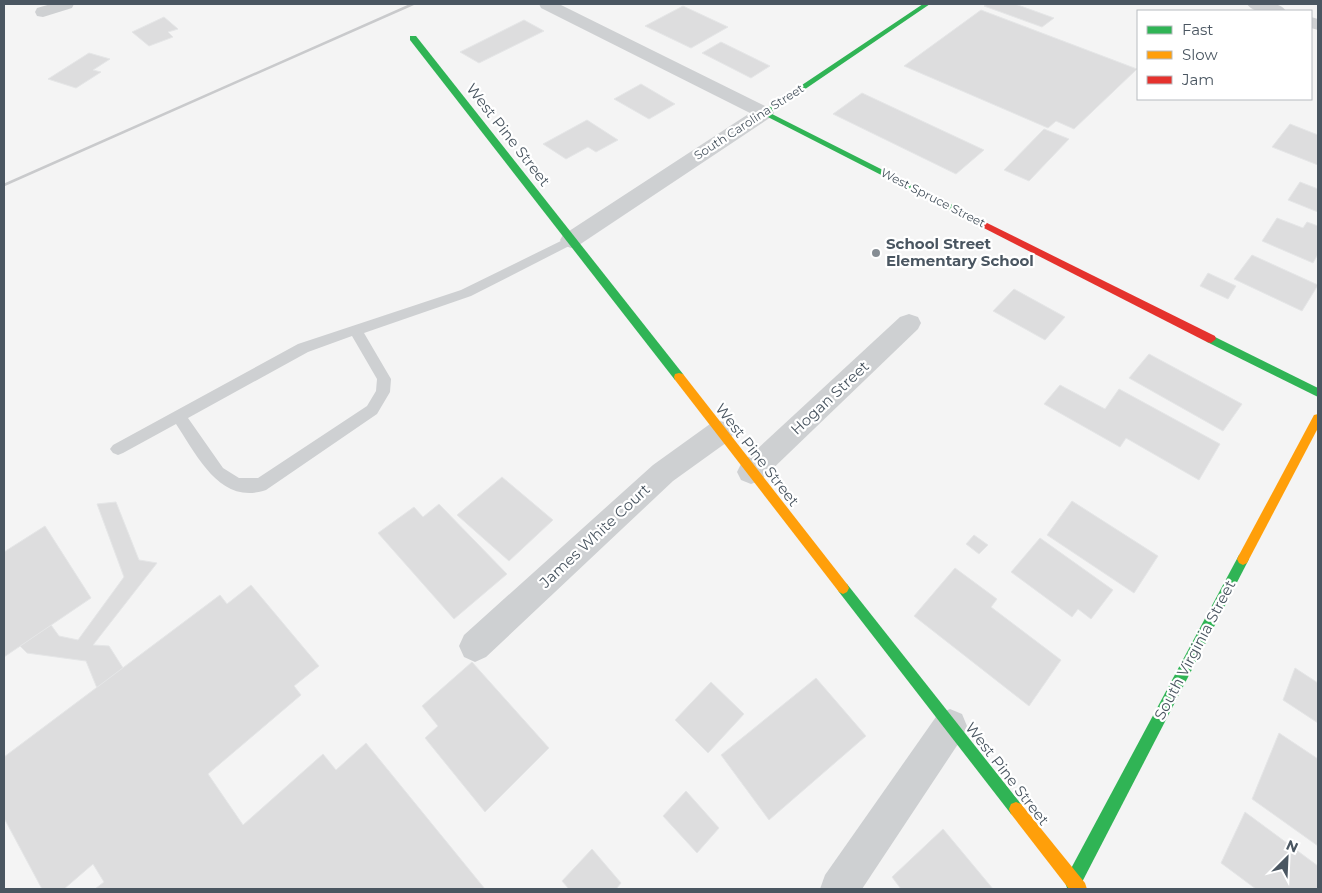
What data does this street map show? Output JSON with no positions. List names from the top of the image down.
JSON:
{
  "streets": {
    "street": [
      "South Carolina Street",
      "West Pine Street",
      "West Spruce Street",
      "Hogan Street",
      "James White Court",
      "South Virginia Street"
    ]
  },
  "crossings": [
    ["South Carolina Street", "West Pine Street"],
    ["South Carolina Street", "West Spruce Street"],
    ["West Pine Street", "Hogan Street"],
    ["West Pine Street", "James White Court"],
    ["West Pine Street", "South Virginia Street"]
  ],
  "places": ["School Street Elementary School"],
  "legend": ["Fast", "Slow", "Jam"],
  "north": "top right"
}
